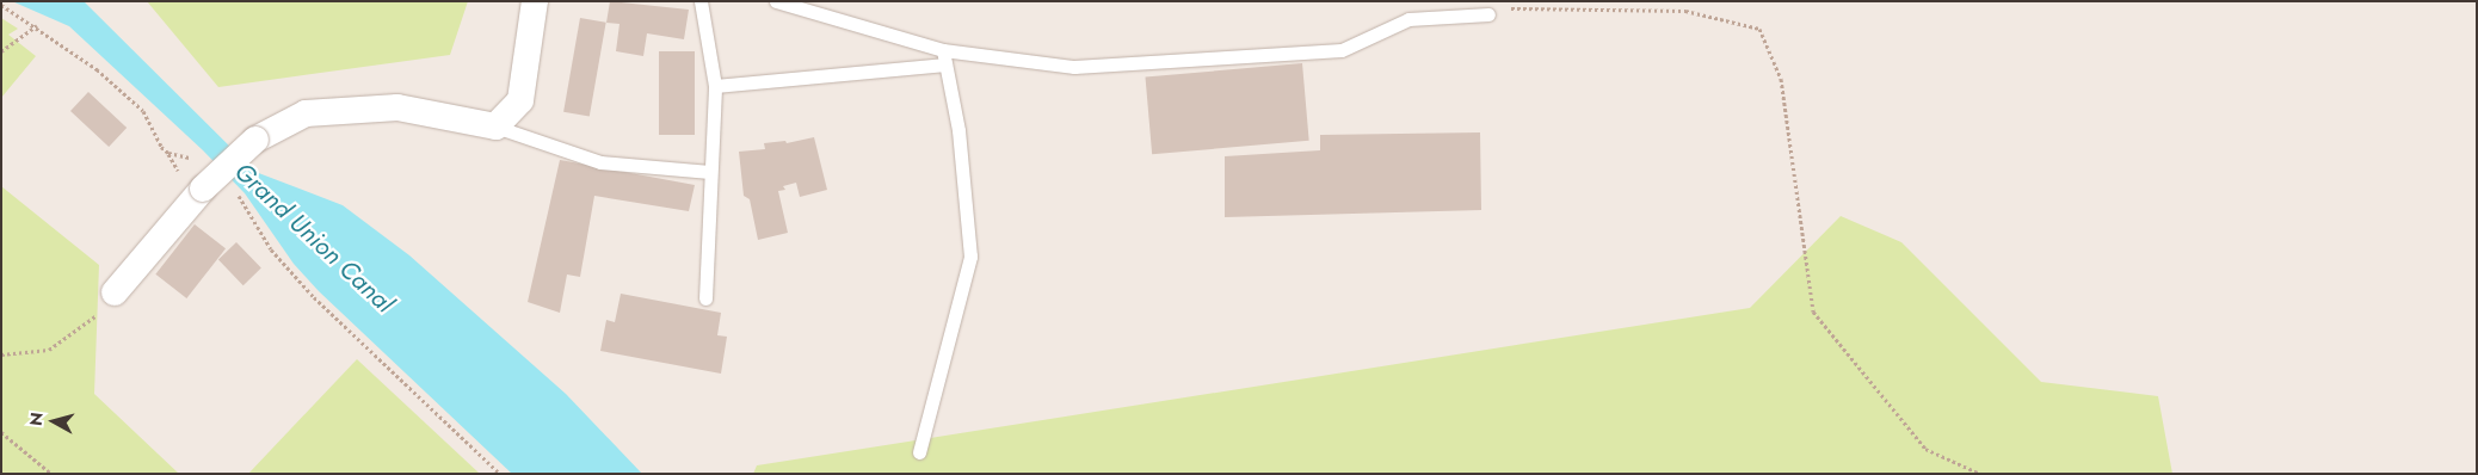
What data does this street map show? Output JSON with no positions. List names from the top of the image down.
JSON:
{
  "water": ["Grand Union Canal"],
  "north": "left"
}
